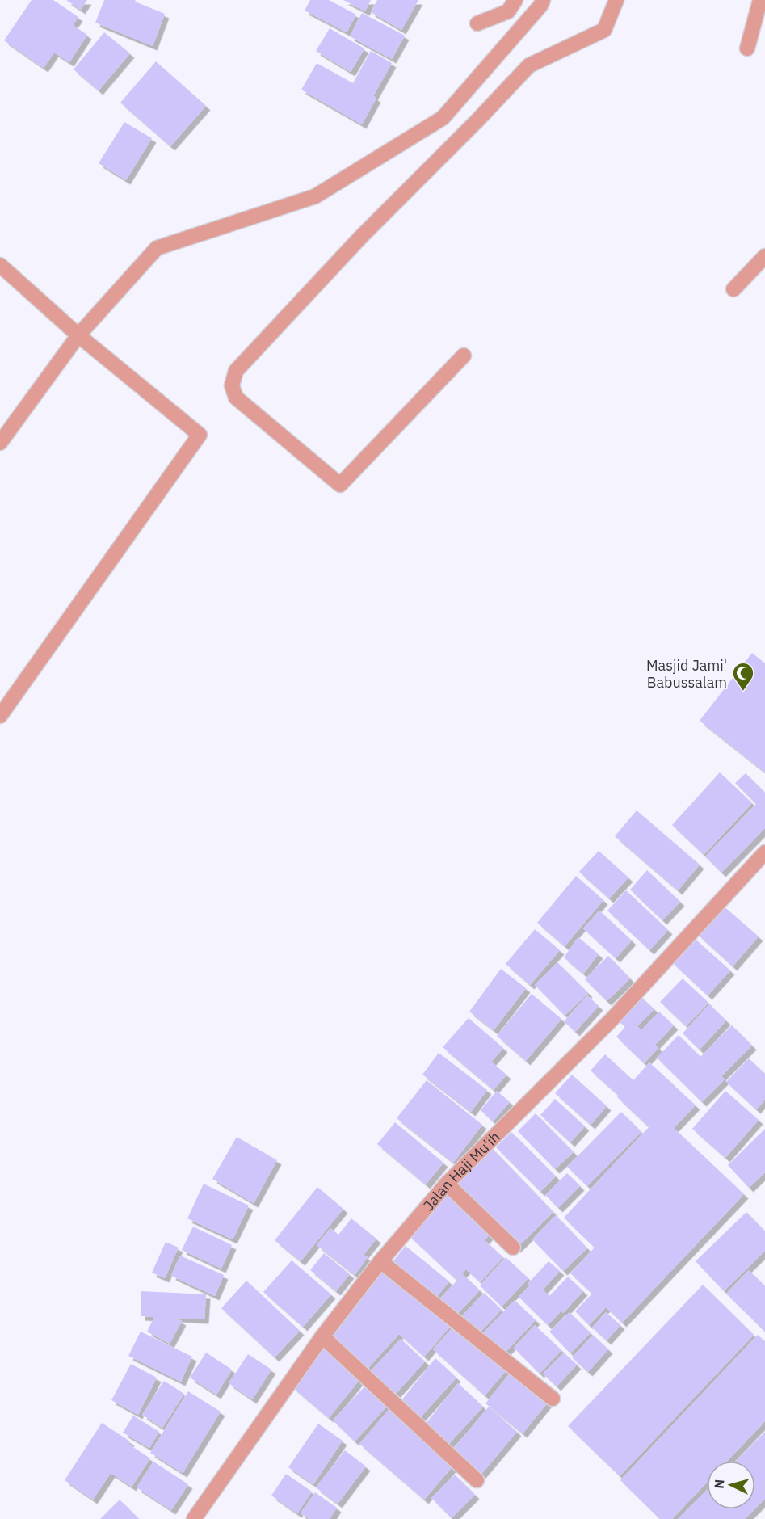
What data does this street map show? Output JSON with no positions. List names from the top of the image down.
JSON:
{
  "streets": {
    "street": ["Jalan Haji Mu'ih"]
  },
  "places": {
    "mosque": ["Masjid Jami' Babussalam"]
  },
  "north": "left"
}
